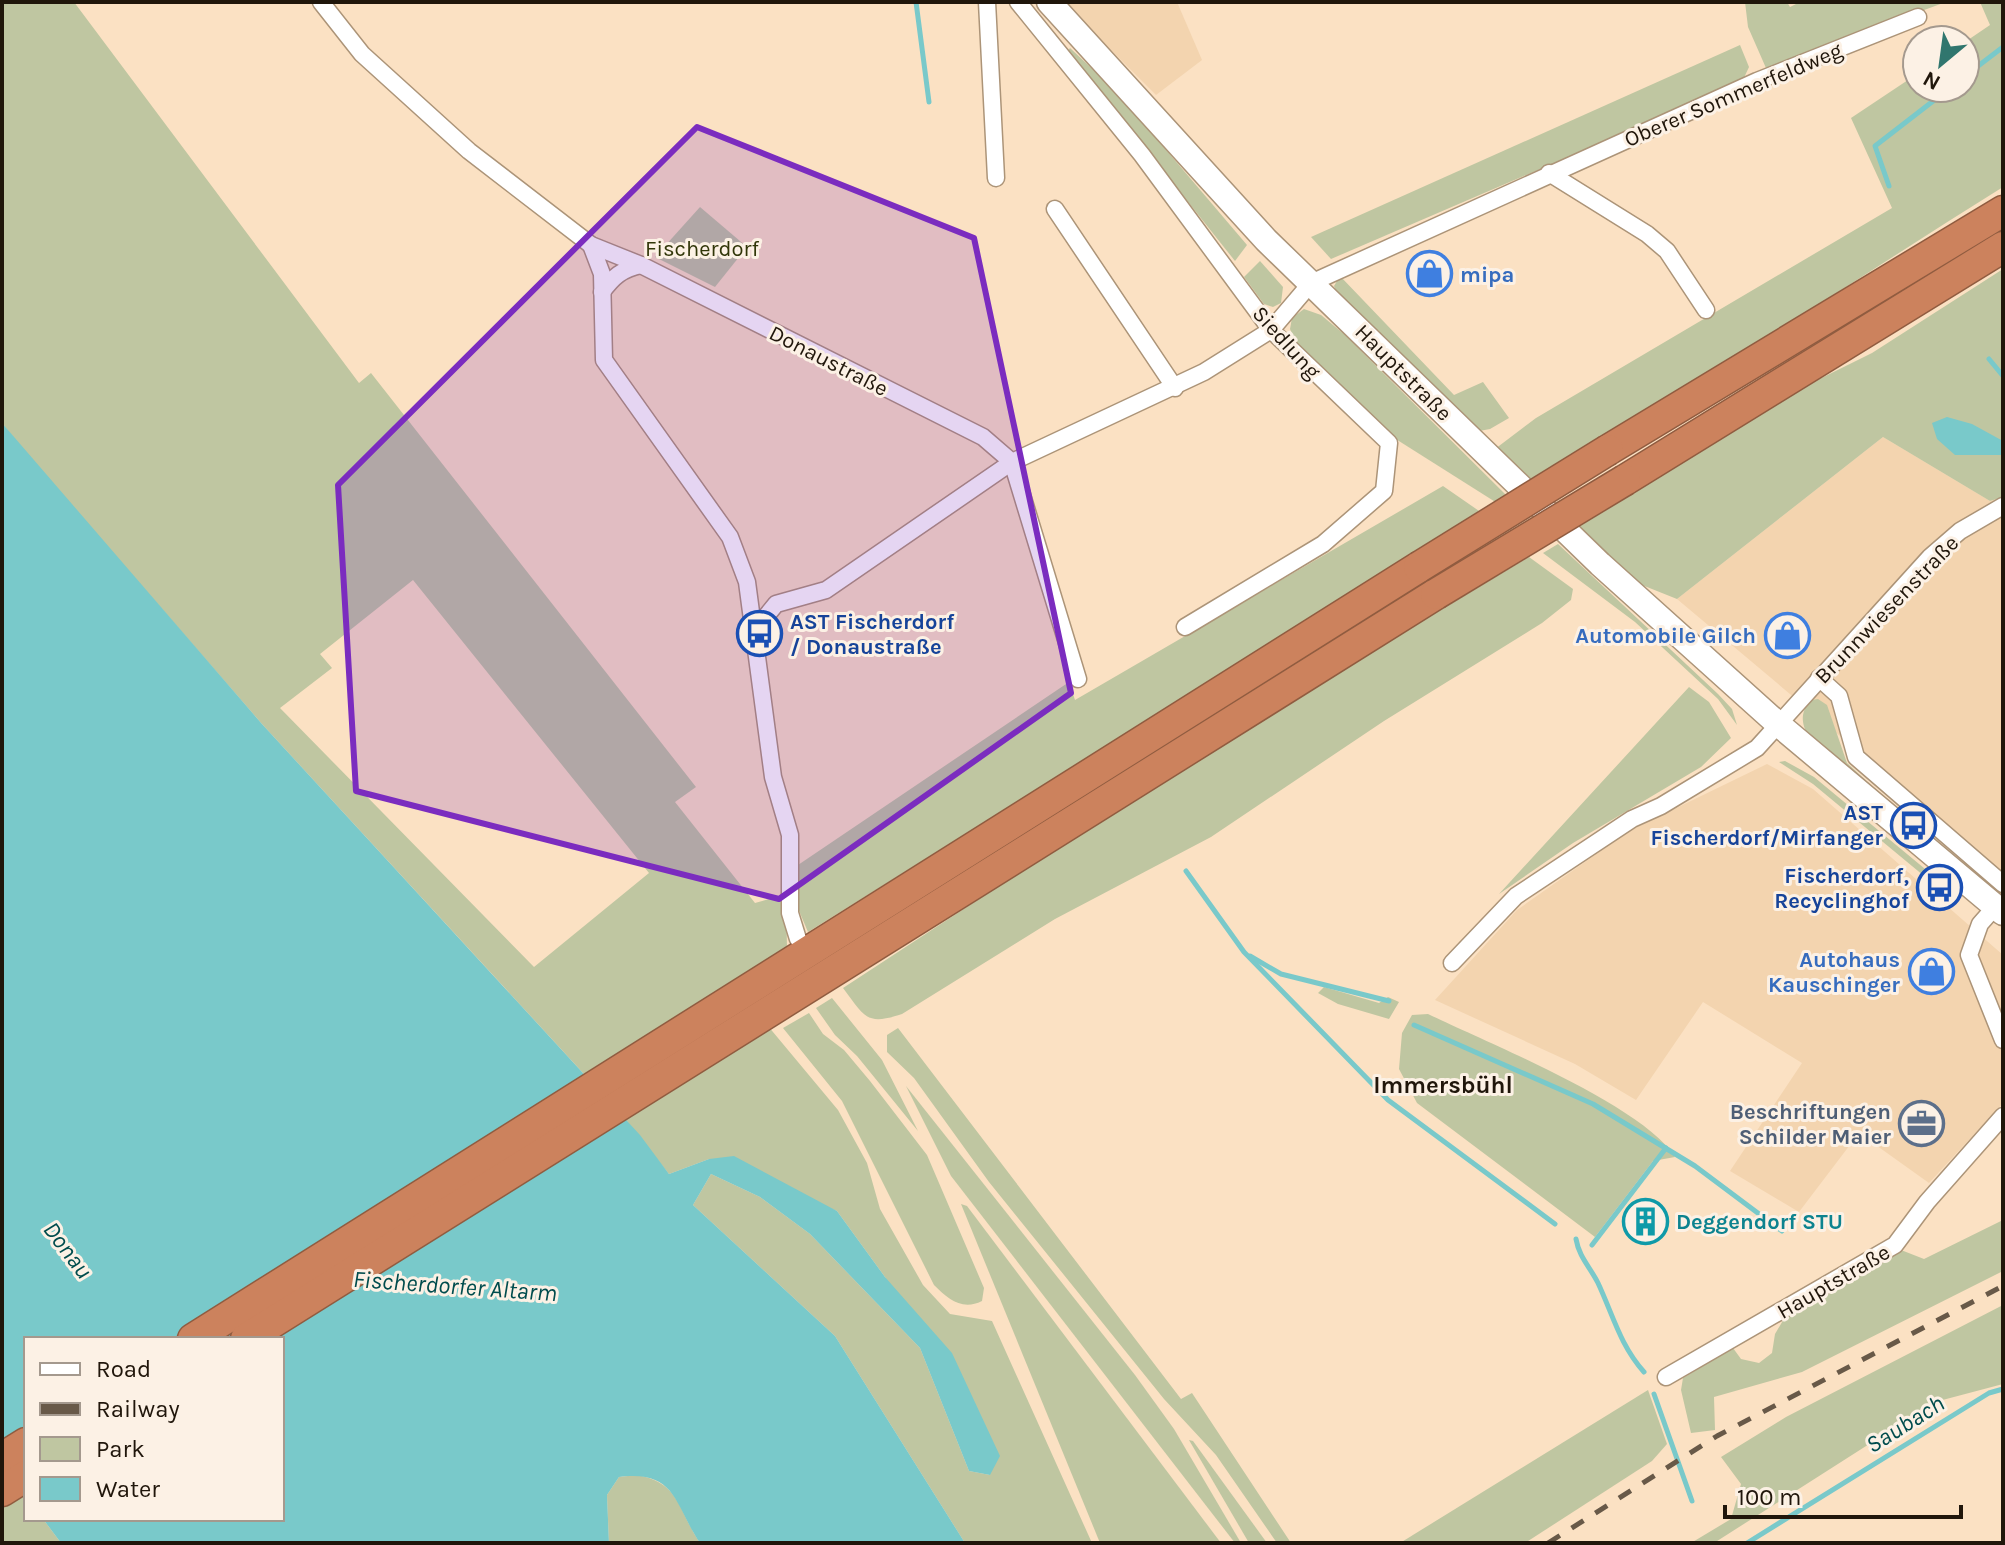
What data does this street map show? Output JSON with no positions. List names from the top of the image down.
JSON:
{
  "streets": {
    "main road": ["Hauptstraße"],
    "street": [
      "Oberer Sommerfeldweg",
      "Siedlung",
      "Donaustraße",
      "Brunnwiesenstraße"
    ]
  },
  "crossings": [
    ["Oberer Sommerfeldweg", "Hauptstraße"],
    ["Siedlung", "Donaustraße"],
    ["Hauptstraße", "Brunnwiesenstraße"]
  ],
  "districts": ["Immersbühl"],
  "water": ["Donau", "Fischerdorfer Altarm", "Saubach"],
  "parks": ["Fischerdorf"],
  "places": {
    "shop": ["mipa", "Automobile Gilch", "Autohaus Kauschinger"],
    "bus stop": ["AST Fischerdorf / Donaustraße", "AST Fischerdorf/Mirfanger", "Fischerdorf, Recyclinghof"],
    "office": ["Beschriftungen Schilder Maier"],
    "building": ["Deggendorf STU"]
  },
  "legend": [
    "Road",
    "Railway",
    "Park",
    "Water"
  ],
  "scale_bar": "100 m",
  "north": "bottom left"
}
